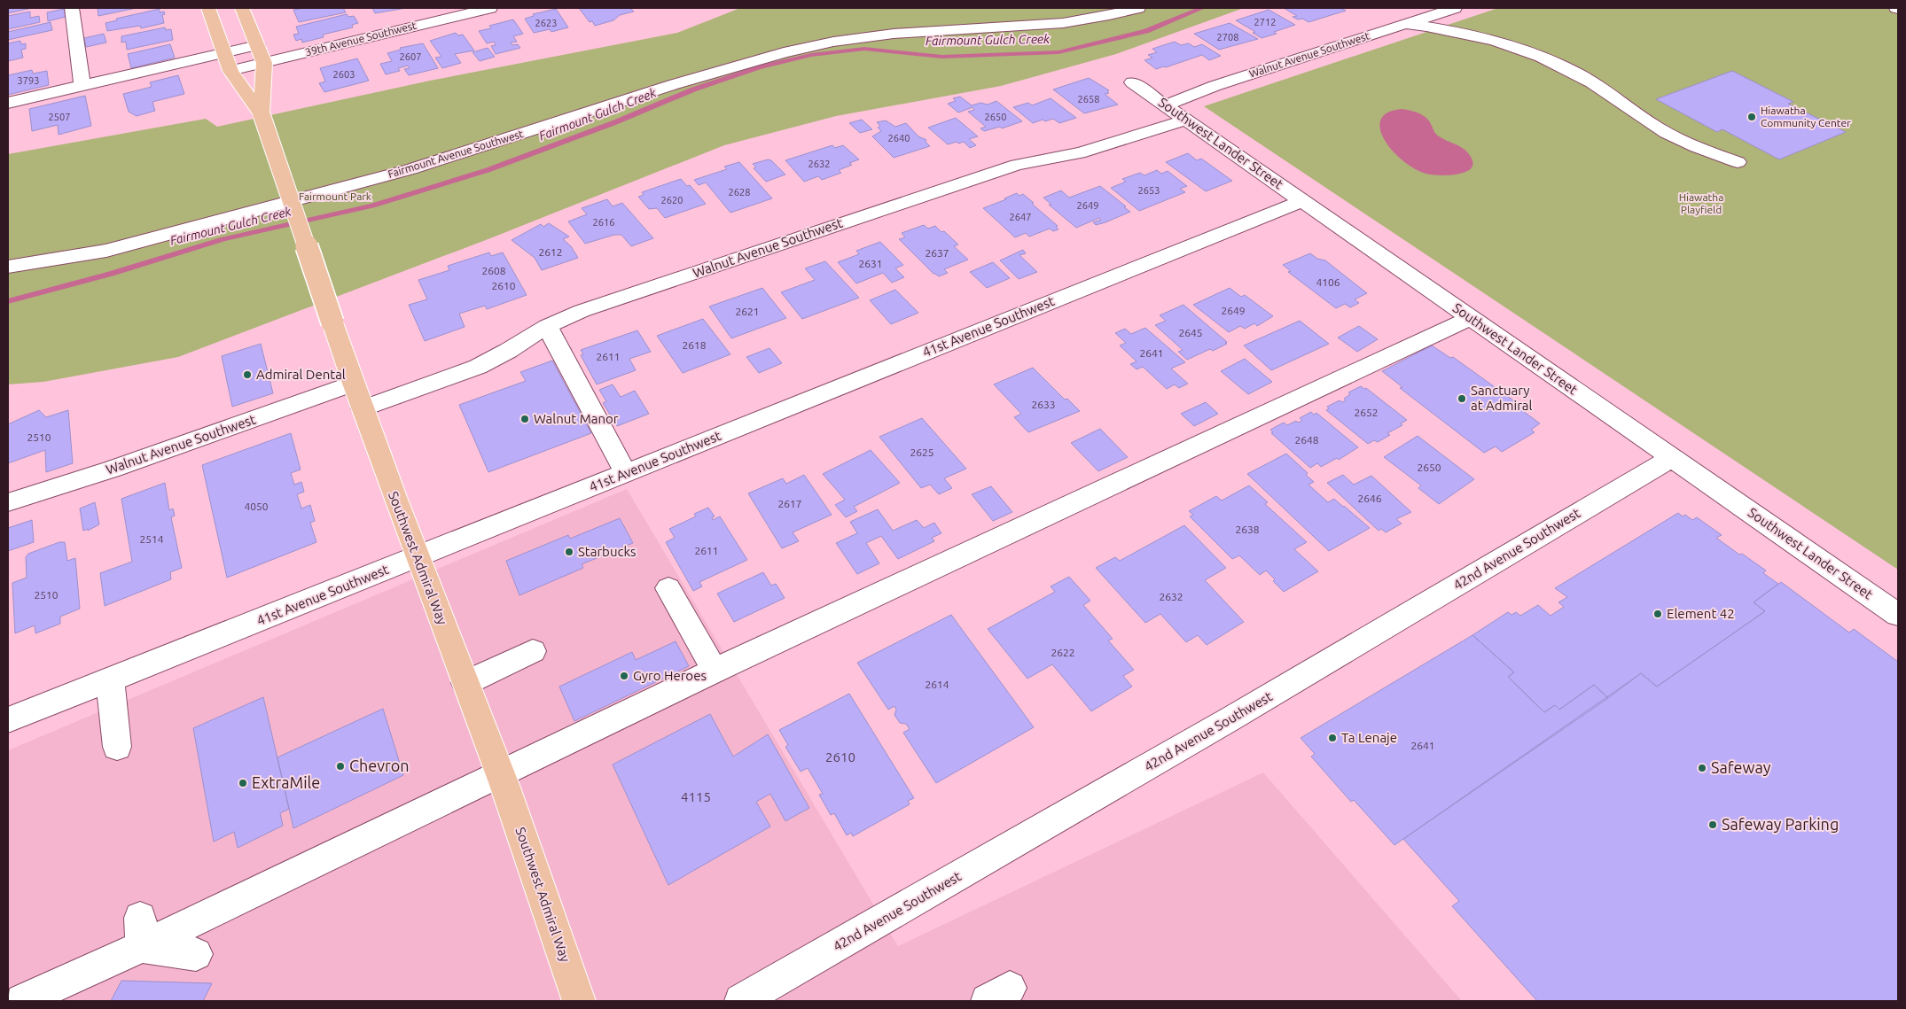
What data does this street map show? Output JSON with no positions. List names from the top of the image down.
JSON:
{
  "streets": {
    "main road": ["Southwest Admiral Way"],
    "street": [
      "39th Avenue Southwest",
      "Walnut Avenue Southwest",
      "Southwest Lander Street",
      "Fairmount Avenue Southwest",
      "41st Avenue Southwest",
      "42nd Avenue Southwest"
    ]
  },
  "crossings": [
    ["39th Avenue Southwest", "Southwest Admiral Way"],
    ["Walnut Avenue Southwest", "Southwest Lander Street"],
    ["Walnut Avenue Southwest", "Southwest Admiral Way"],
    ["Southwest Lander Street", "41st Avenue Southwest"],
    ["Southwest Lander Street", "42nd Avenue Southwest"],
    ["41st Avenue Southwest", "Southwest Admiral Way"]
  ],
  "water": ["Fairmount Gulch Creek"],
  "parks": ["Fairmount Park", "Hiawatha Playfield"],
  "places": [
    "Hiawatha Community Center",
    "Admiral Dental",
    "Sanctuary at Admiral",
    "Walnut Manor",
    "Starbucks",
    "Element 42",
    "Gyro Heroes",
    "Ta Lenaje",
    "Chevron",
    "Safeway",
    "ExtraMile",
    "Safeway Parking"
  ],
  "house_numbers": [
    "2712",
    "2623",
    "2708",
    "2607",
    "2603",
    "3793",
    "2658",
    "2507",
    "2650",
    "2640",
    "2632",
    "2653",
    "2628",
    "2620",
    "2649",
    "2647",
    "2616",
    "2612",
    "2637",
    "2631",
    "2608",
    "4106",
    "2610",
    "2649",
    "2621",
    "2645",
    "2618",
    "2641",
    "2611",
    "2633",
    "2652",
    "2510",
    "2648",
    "2625",
    "2650",
    "2646",
    "2617",
    "4050",
    "2638",
    "2514",
    "2611",
    "2510",
    "2632",
    "2622",
    "2614",
    "2641",
    "2610",
    "4115"
  ]
}
